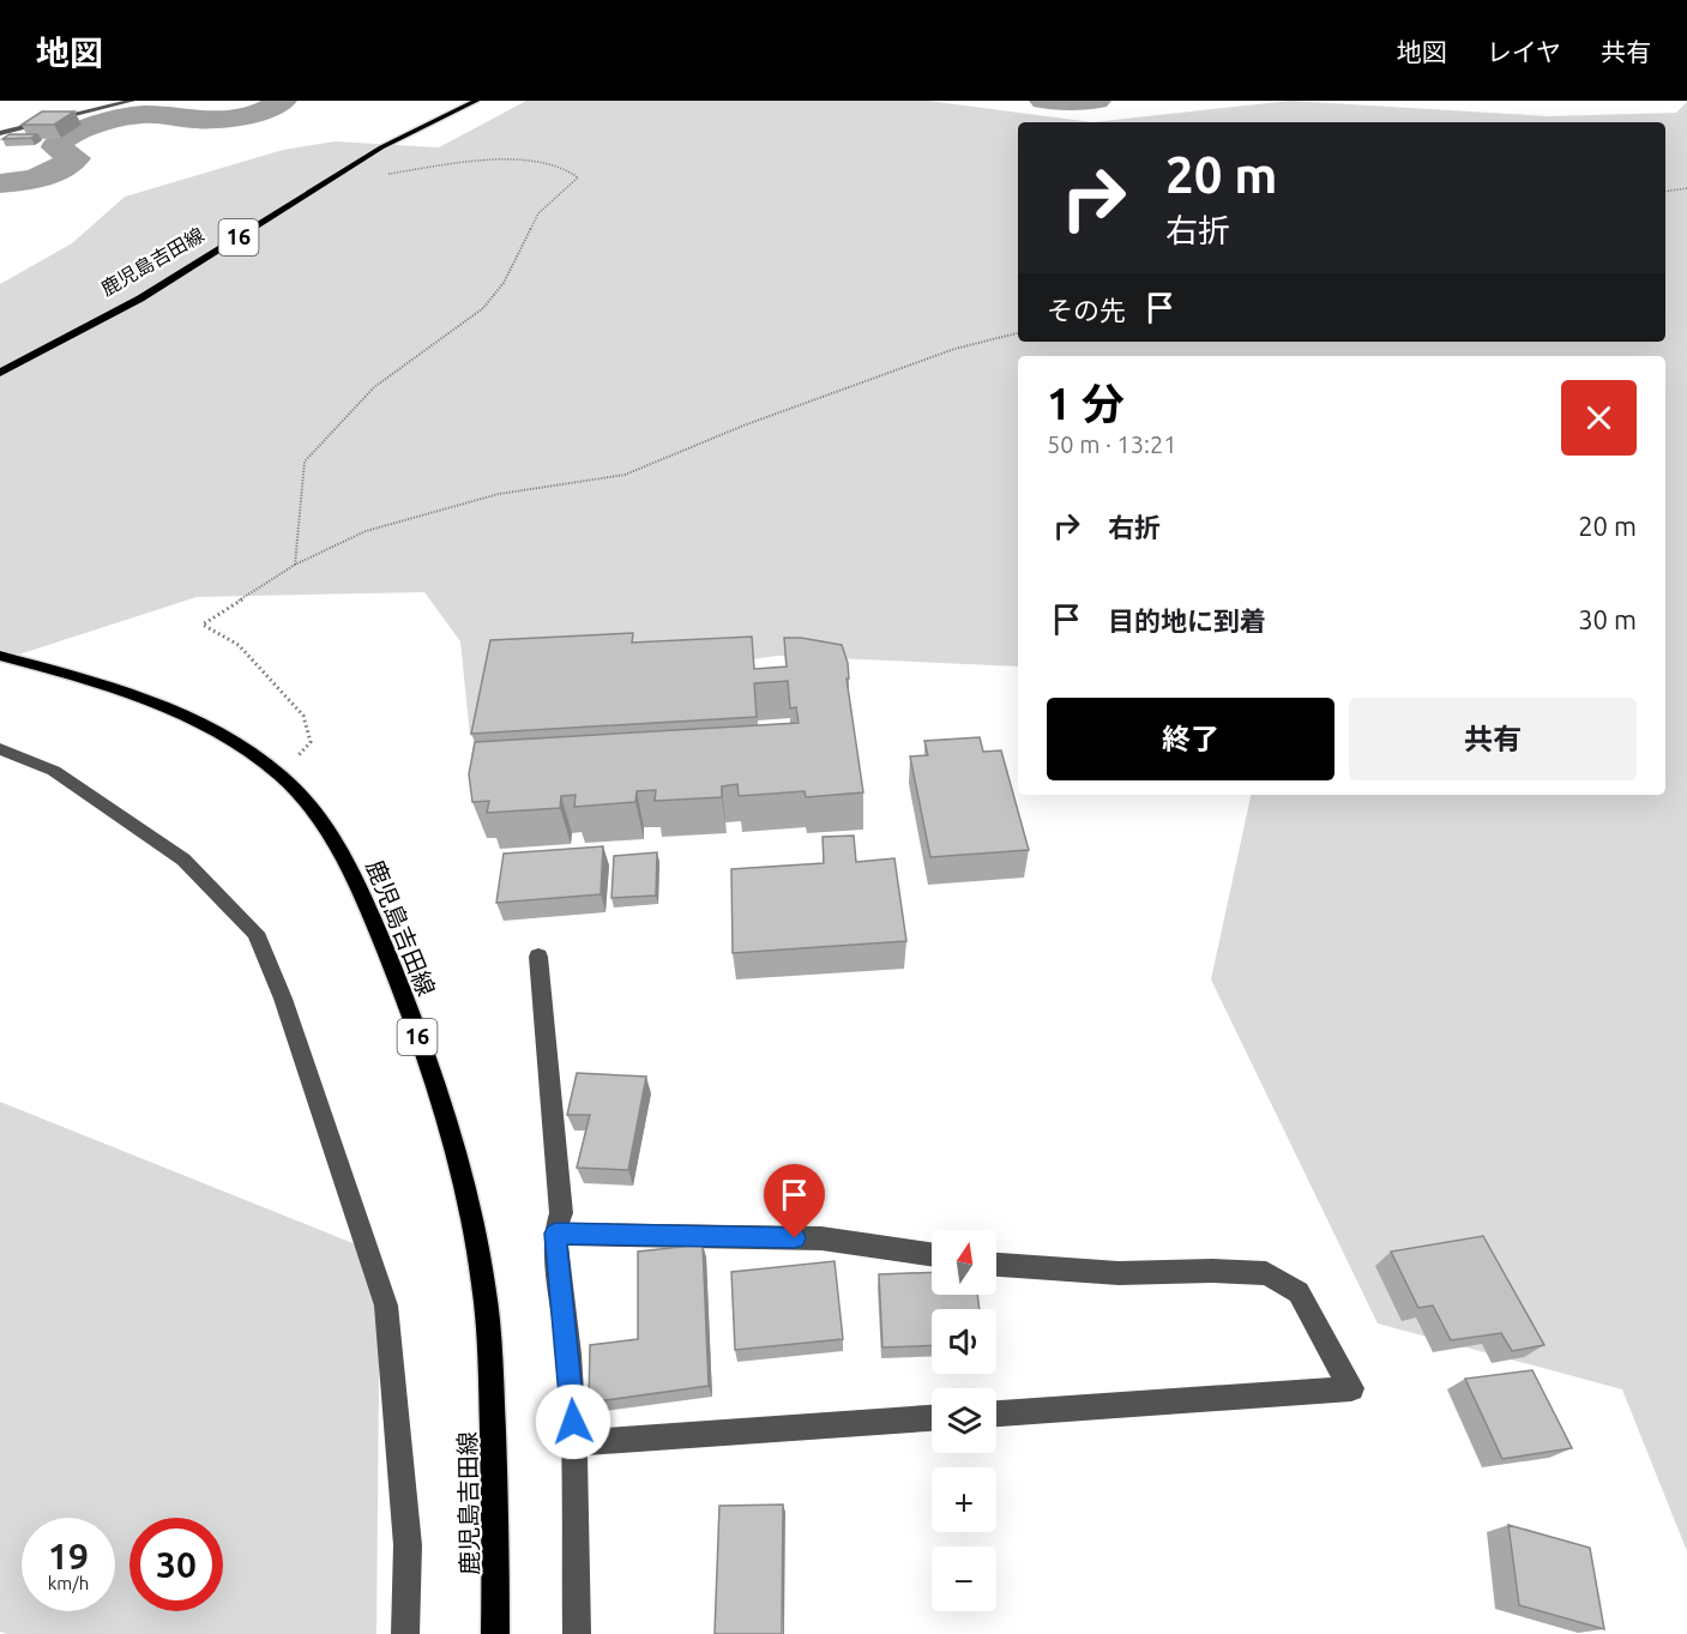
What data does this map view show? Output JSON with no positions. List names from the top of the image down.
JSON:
{
  "streets": {
    "main road": ["16", "鹿児島吉田線"]
  },
  "north": "top",
  "page": {
    "header": "地図",
    "nav": ["地図", "レイヤ", "共有"],
    "turn": ["20 m", "右折"],
    "then": "その先",
    "heading": ["1 分", "50 m · 13:21"],
    "list": [
      {
        "name": "右折",
        "value": "20 m"
      },
      {
        "name": "目的地に到着",
        "value": "30 m"
      }
    ],
    "buttons": ["終了", "共有"],
    "map_buttons": ["+", "−"],
    "speed": "19 km/h",
    "limit": "30"
  }
}
